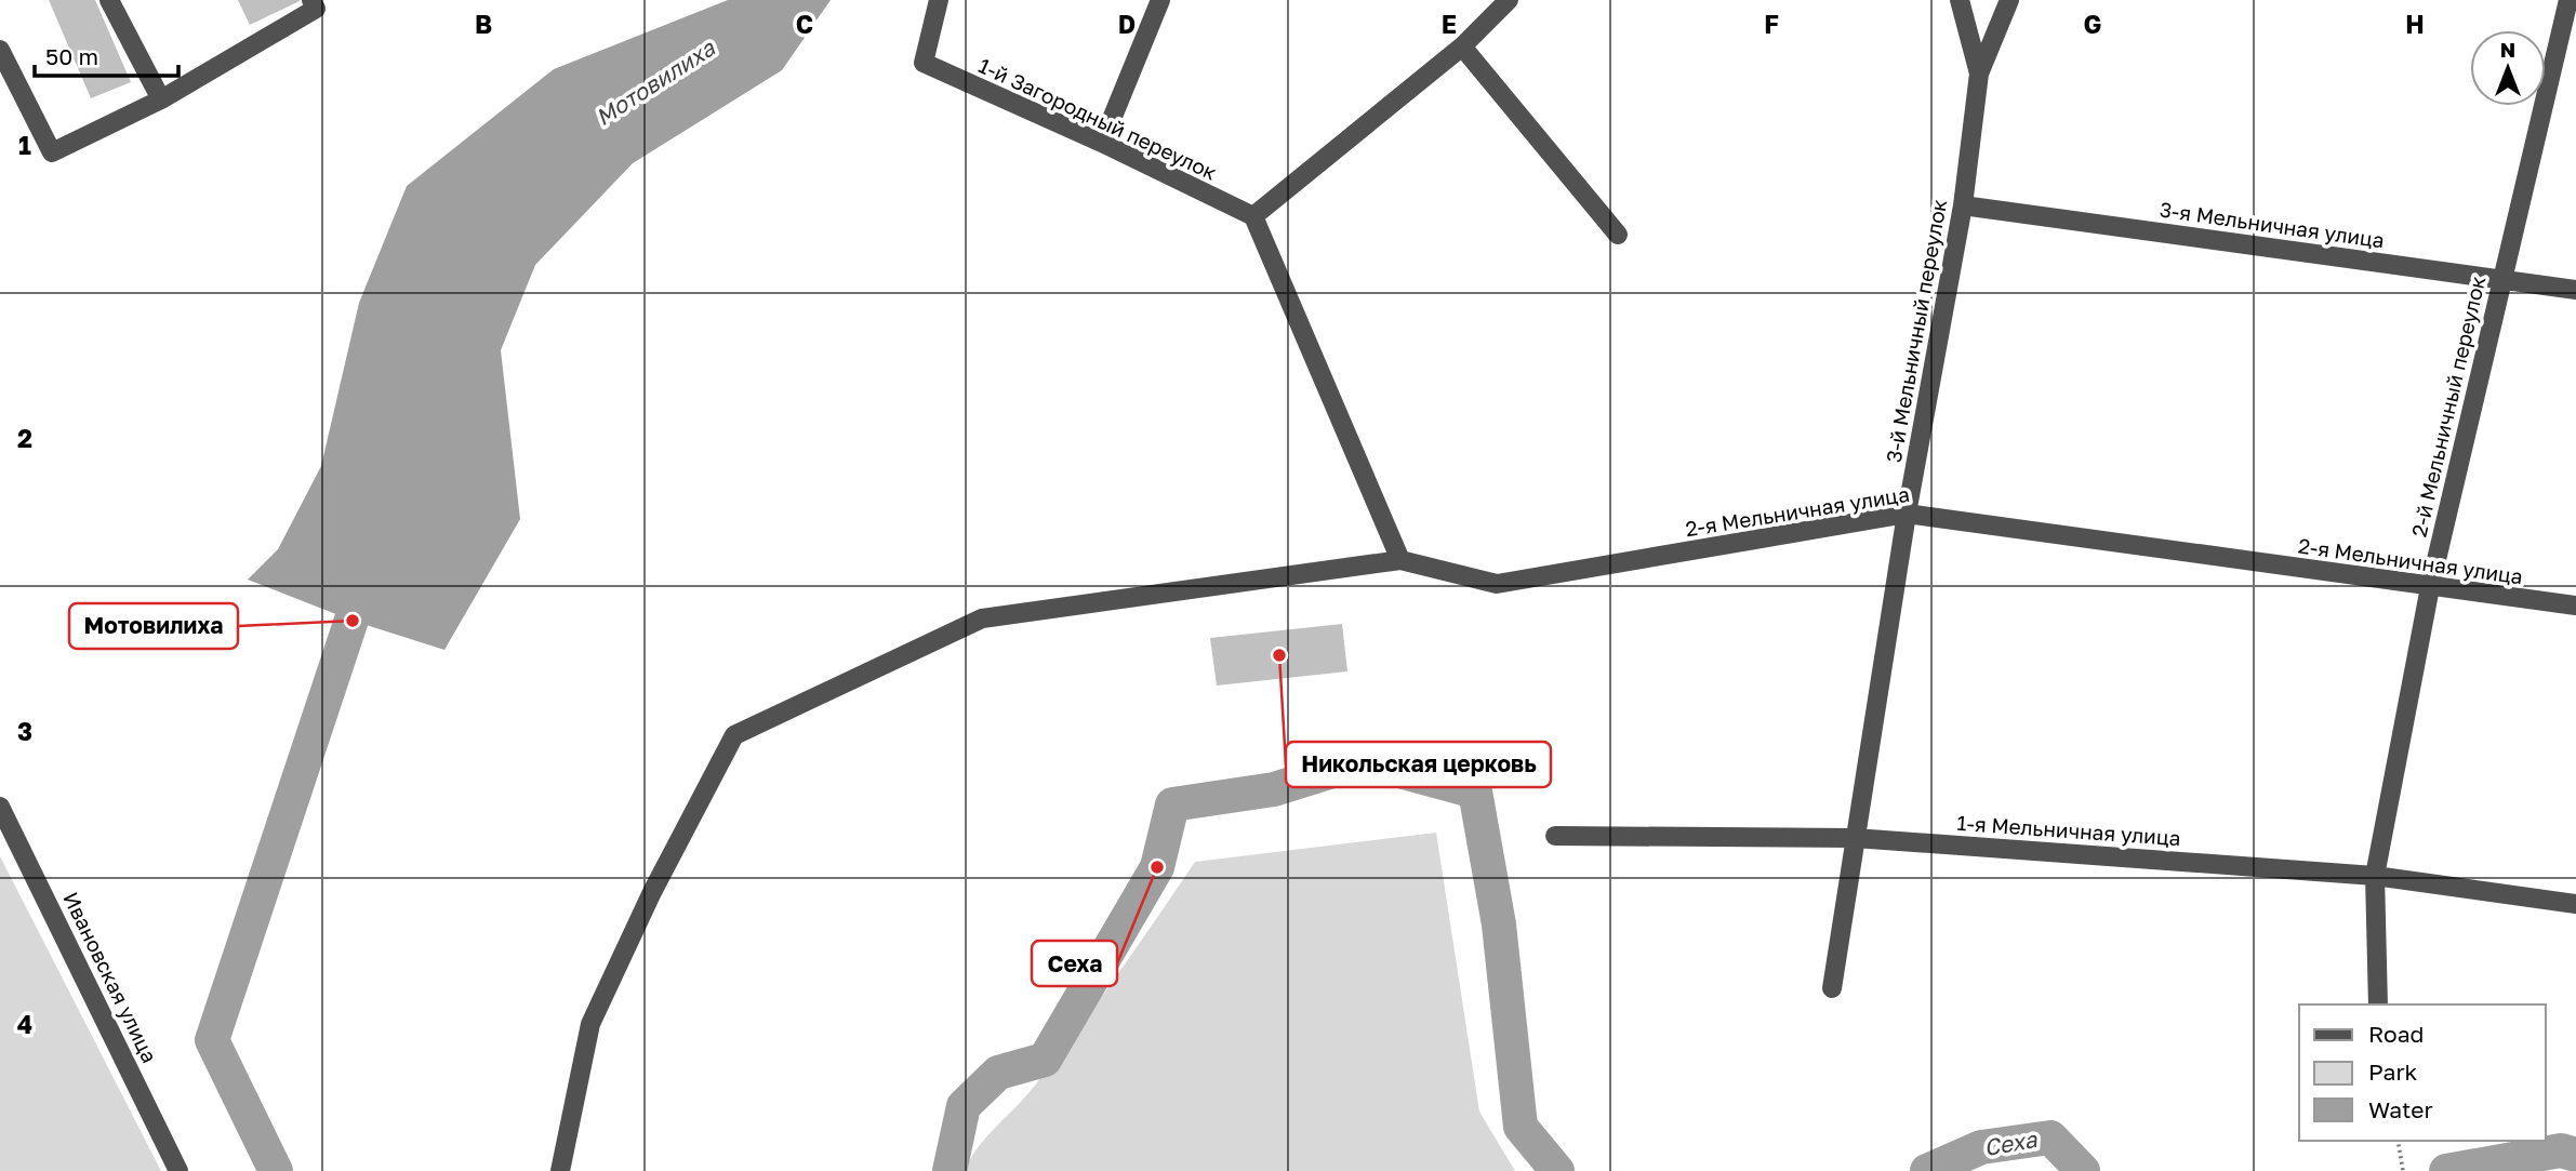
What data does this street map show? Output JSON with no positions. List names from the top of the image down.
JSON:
{
  "streets": {
    "street": [
      "1-й Загородный переулок",
      "3-я Мельничная улица",
      "3-й Мельничный переулок",
      "2-й Мельничный переулок",
      "2-я Мельничная улица",
      "1-я Мельничная улица",
      "Ивановская улица"
    ]
  },
  "crossings": [
    ["3-я Мельничная улица", "3-й Мельничный переулок"],
    ["3-я Мельничная улица", "2-й Мельничный переулок"],
    ["3-й Мельничный переулок", "2-я Мельничная улица"],
    ["3-й Мельничный переулок", "1-я Мельничная улица"],
    ["2-й Мельничный переулок", "2-я Мельничная улица"],
    ["2-й Мельничный переулок", "1-я Мельничная улица"]
  ],
  "water": ["Мотовилиха", "Сеха"],
  "places": ["Мотовилиха", "Никольская церковь", "Сеха"],
  "legend": ["Road", "Park", "Water"],
  "scale_bar": "50 m",
  "north": "top",
  "grid": {
    "columns": [
      "B",
      "C",
      "D",
      "E",
      "F",
      "G",
      "H"
    ],
    "rows": [
      "1",
      "2",
      "3",
      "4"
    ]
  }
}
